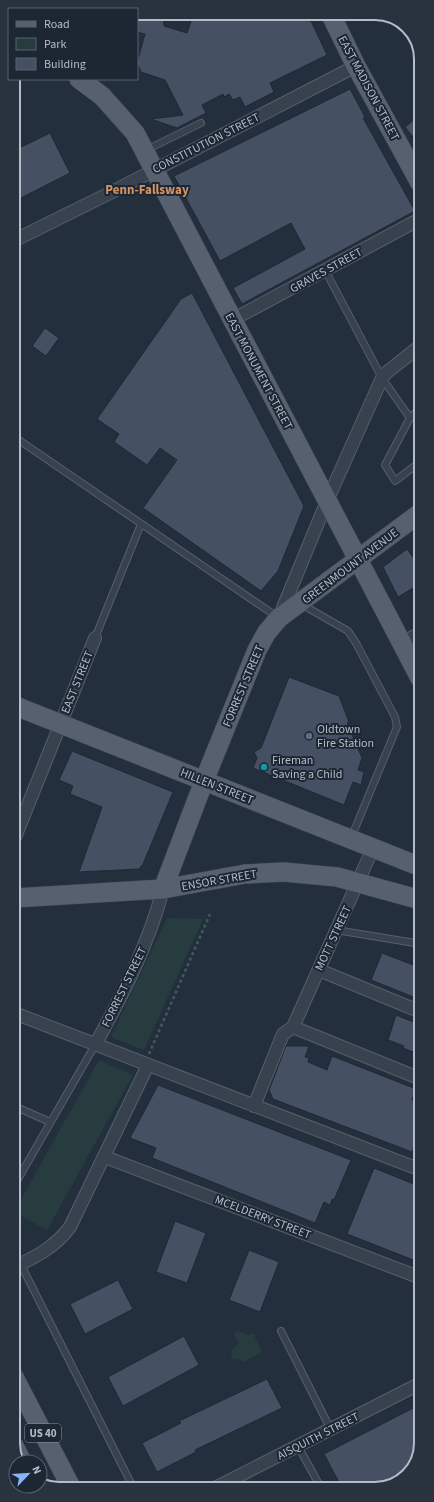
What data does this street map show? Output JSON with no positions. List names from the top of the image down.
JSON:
{
  "streets": {
    "main road": [
      "EAST MADISON STREET",
      "EAST MONUMENT STREET",
      "GREENMOUNT AVENUE",
      "FORREST STREET",
      "HILLEN STREET",
      "ENSOR STREET",
      "US 40"
    ],
    "street": [
      "CONSTITUTION STREET",
      "GRAVES STREET",
      "EAST STREET",
      "MOTT STREET",
      "MCELDERRY STREET",
      "AISQUITH STREET"
    ]
  },
  "crossings": [
    ["EAST MADISON STREET", "CONSTITUTION STREET"],
    ["CONSTITUTION STREET", "EAST MONUMENT STREET"],
    ["GRAVES STREET", "EAST MONUMENT STREET"],
    ["EAST MONUMENT STREET", "GREENMOUNT AVENUE"],
    ["EAST MONUMENT STREET", "FORREST STREET"],
    ["GREENMOUNT AVENUE", "FORREST STREET"],
    ["EAST STREET", "HILLEN STREET"],
    ["FORREST STREET", "HILLEN STREET"],
    ["FORREST STREET", "ENSOR STREET"],
    ["HILLEN STREET", "MOTT STREET"],
    ["ENSOR STREET", "MOTT STREET"]
  ],
  "districts": ["Penn-Fallsway"],
  "places": ["Oldtown Fire Station", "Fireman Saving a Child"],
  "legend": ["Road", "Park", "Building"],
  "north": "top right"
}
